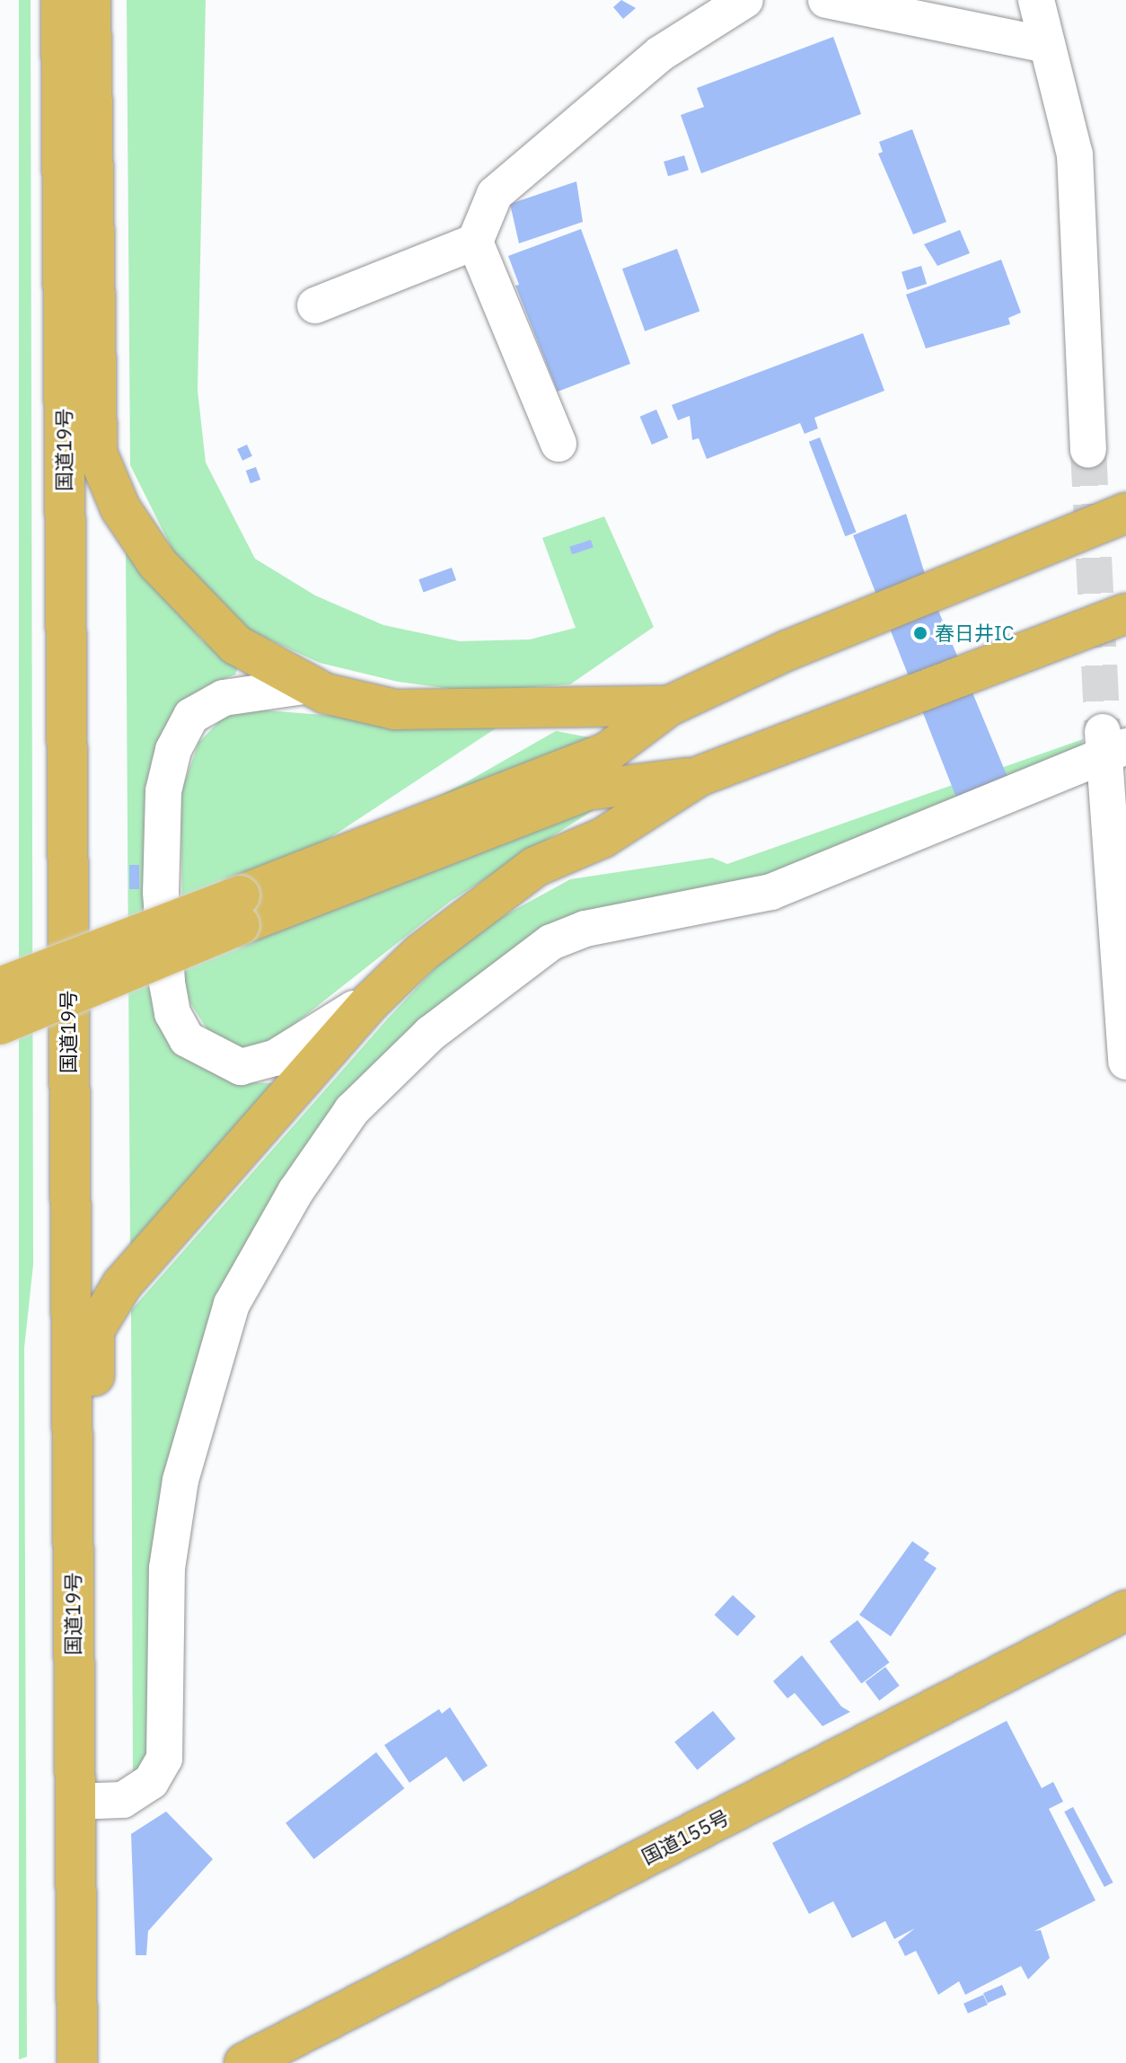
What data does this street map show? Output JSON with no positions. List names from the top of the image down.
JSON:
{
  "streets": {
    "highway": ["国道19号", "国道155号"]
  },
  "places": ["春日井IC"]
}
